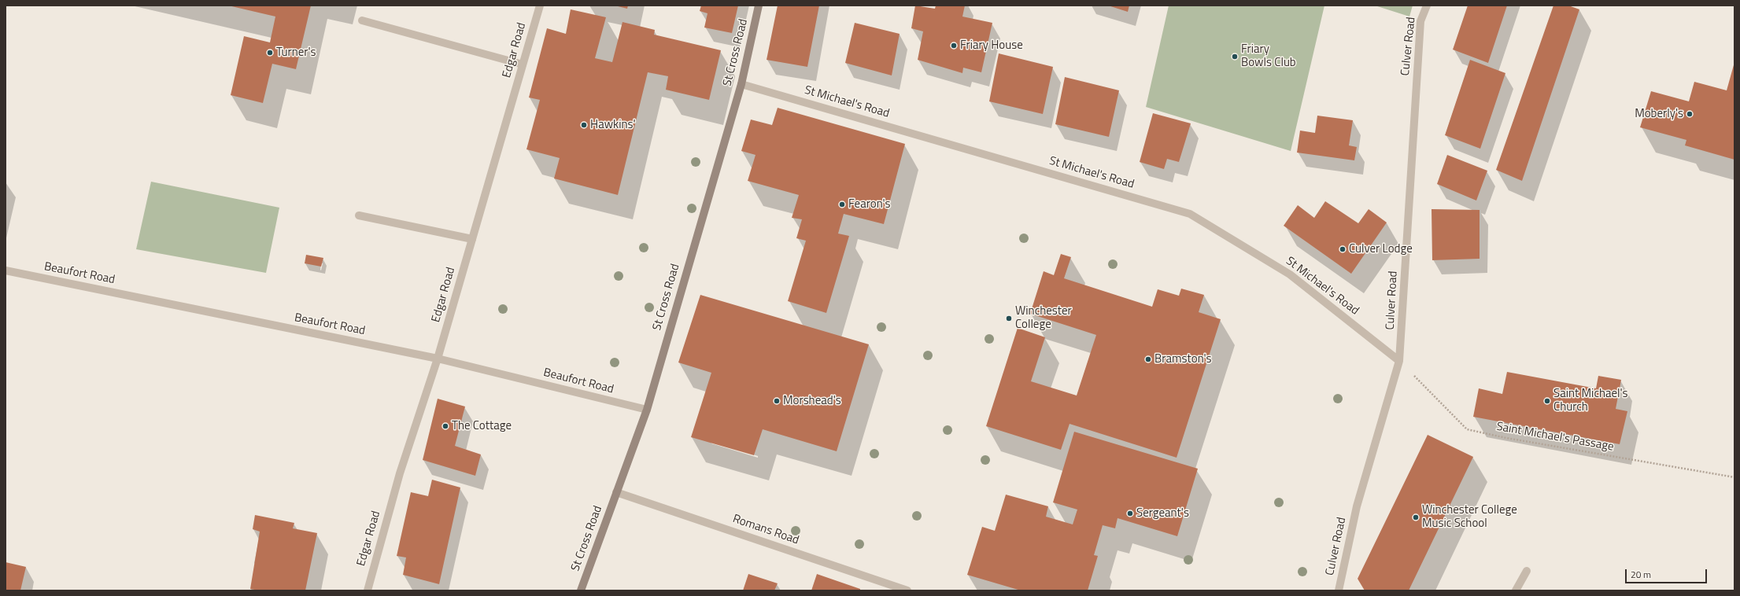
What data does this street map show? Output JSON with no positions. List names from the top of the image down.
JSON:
{
  "streets": {
    "main road": ["St Cross Road"],
    "street": [
      "Culver Road",
      "Edgar Road",
      "St Michael's Road",
      "Beaufort Road",
      "Romans Road"
    ],
    "path": ["Saint Michael's Passage"]
  },
  "crossings": [
    ["Culver Road", "St Michael's Road"],
    ["Culver Road", "Saint Michael's Passage"],
    ["Edgar Road", "Beaufort Road"],
    ["St Cross Road", "St Michael's Road"],
    ["St Cross Road", "Beaufort Road"],
    ["St Cross Road", "Romans Road"],
    ["St Michael's Road", "Saint Michael's Passage"]
  ],
  "places": [
    "Friary House",
    "Turner's",
    "Friary Bowls Club",
    "Moberly's",
    "Hawkins'",
    "Fearon's",
    "Culver Lodge",
    "Winchester College",
    "Bramston's",
    "Morshead's",
    "Saint Michael's Church",
    "The Cottage",
    "Sergeant's",
    "Winchester College Music School"
  ],
  "scale_bar": "20 m"
}
